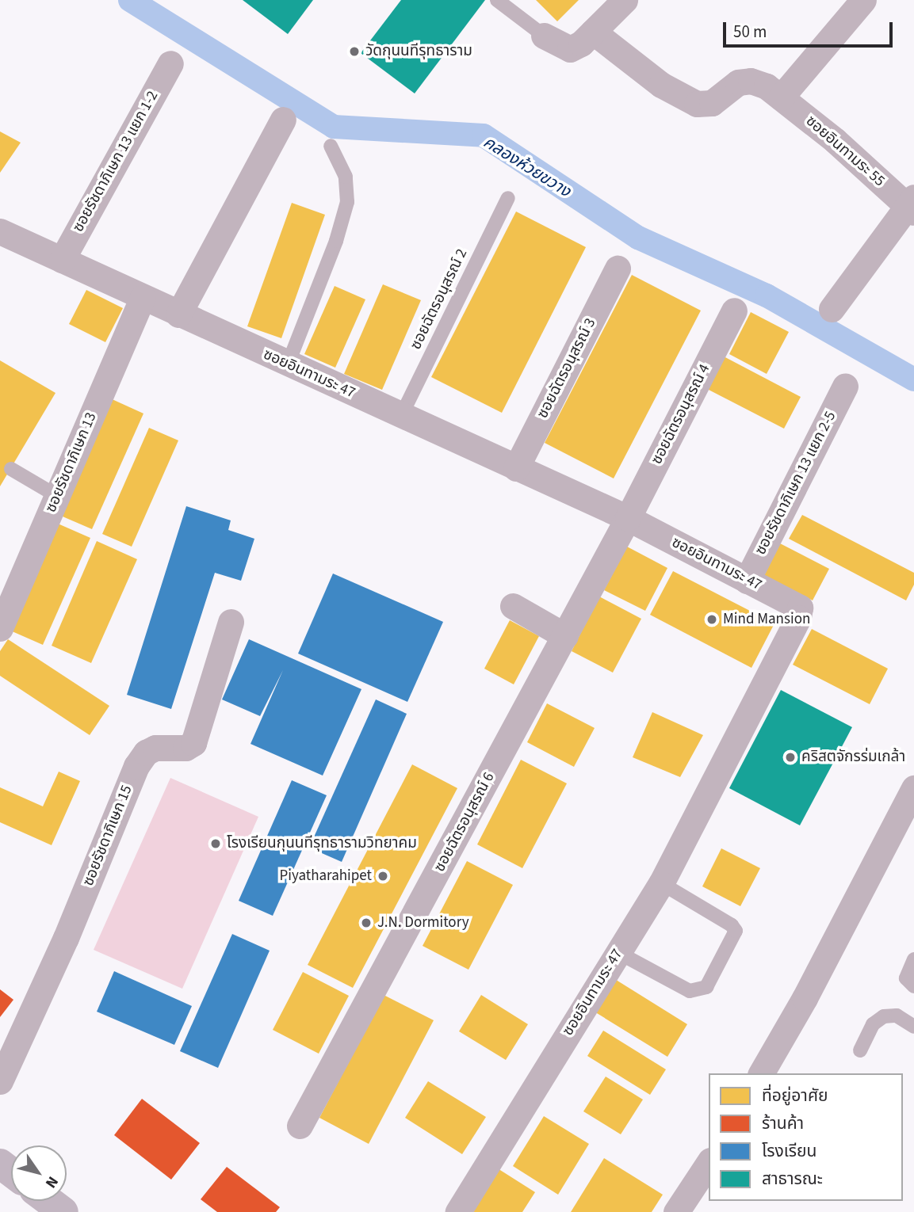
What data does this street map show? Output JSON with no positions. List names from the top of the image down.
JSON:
{
  "streets": {
    "street": [
      "ซอยอินทามระ 55",
      "ซอยรัชดาภิเษก 13 แยก 1-2",
      "ซอยฉัตรอนุสรณ์ 3",
      "ซอยอินทามระ 47",
      "ซอยฉัตรอนุสรณ์ 4",
      "ซอยรัชดาภิเษก 13",
      "ซอยรัชดาภิเษก 13 แยก 2-5",
      "ซอยฉัตรอนุสรณ์ 6",
      "ซอยรัชดาภิเษก 15"
    ],
    "lane": ["ซอยฉัตรอนุสรณ์ 2"]
  },
  "crossings": [
    ["ซอยรัชดาภิเษก 13 แยก 1-2", "ซอยอินทามระ 47"],
    ["ซอยฉัตรอนุสรณ์ 2", "ซอยอินทามระ 47"],
    ["ซอยฉัตรอนุสรณ์ 3", "ซอยอินทามระ 47"],
    ["ซอยอินทามระ 47", "ซอยฉัตรอนุสรณ์ 4"],
    ["ซอยอินทามระ 47", "ซอยรัชดาภิเษก 13"],
    ["ซอยอินทามระ 47", "ซอยรัชดาภิเษก 13 แยก 2-5"],
    ["ซอยอินทามระ 47", "ซอยฉัตรอนุสรณ์ 6"],
    ["ซอยฉัตรอนุสรณ์ 4", "ซอยฉัตรอนุสรณ์ 6"]
  ],
  "water": ["คลองห้วยขวาง"],
  "places": [
    "วัดกุนนทีรุทธาราม",
    "Mind Mansion",
    "คริสตจักรร่มเกล้า",
    "โรงเรียนกุนนทีรุทธารามวิทยาคม",
    "Piyatharahipet",
    "J.N. Dormitory"
  ],
  "legend": [
    "ที่อยู่อาศัย",
    "ร้านค้า",
    "โรงเรียน",
    "สาธารณะ"
  ],
  "scale_bar": "50 m",
  "north": "bottom right"
}
